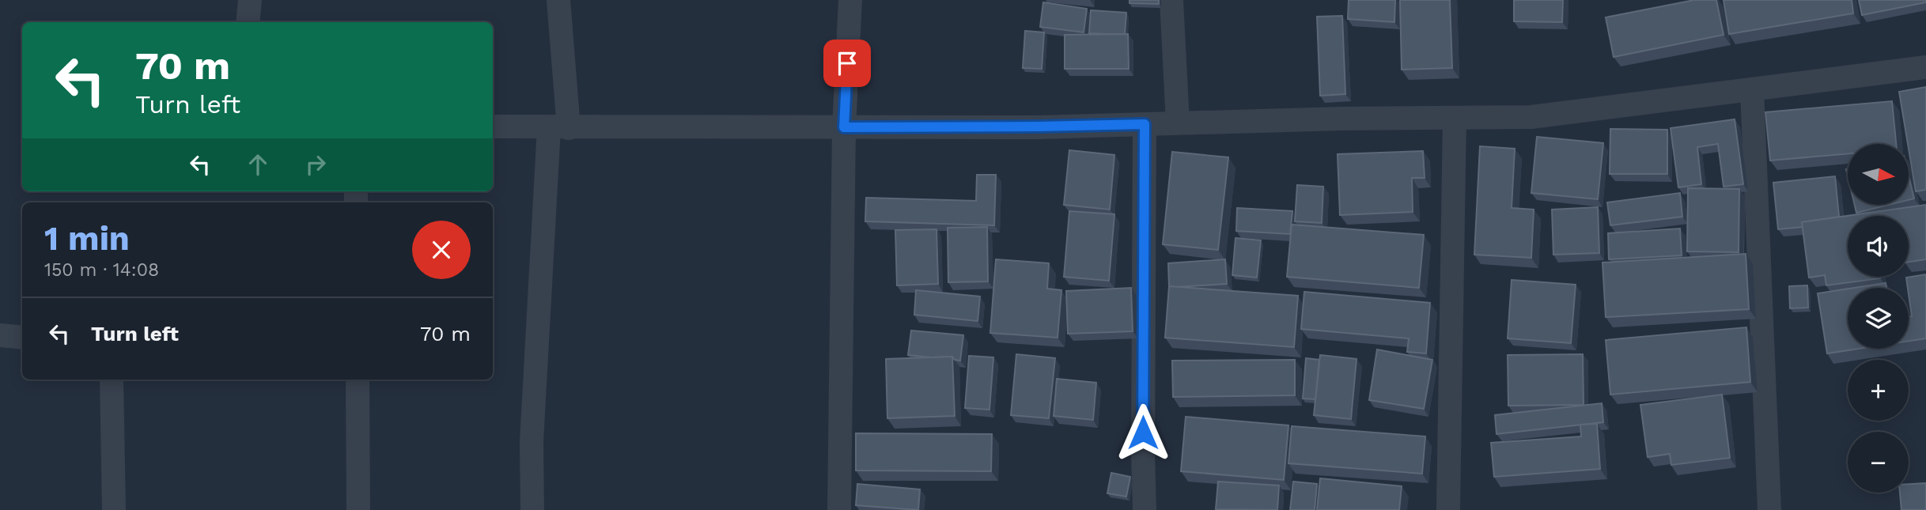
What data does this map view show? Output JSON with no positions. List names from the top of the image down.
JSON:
{
  "north": "right",
  "page": {
    "turn": ["70 m", "Turn left"],
    "map_buttons": ["+", "−"],
    "heading": ["1 min", "150 m · 14:08"],
    "list": [
      {
        "name": "Turn left",
        "value": "70 m"
      }
    ]
  }
}
